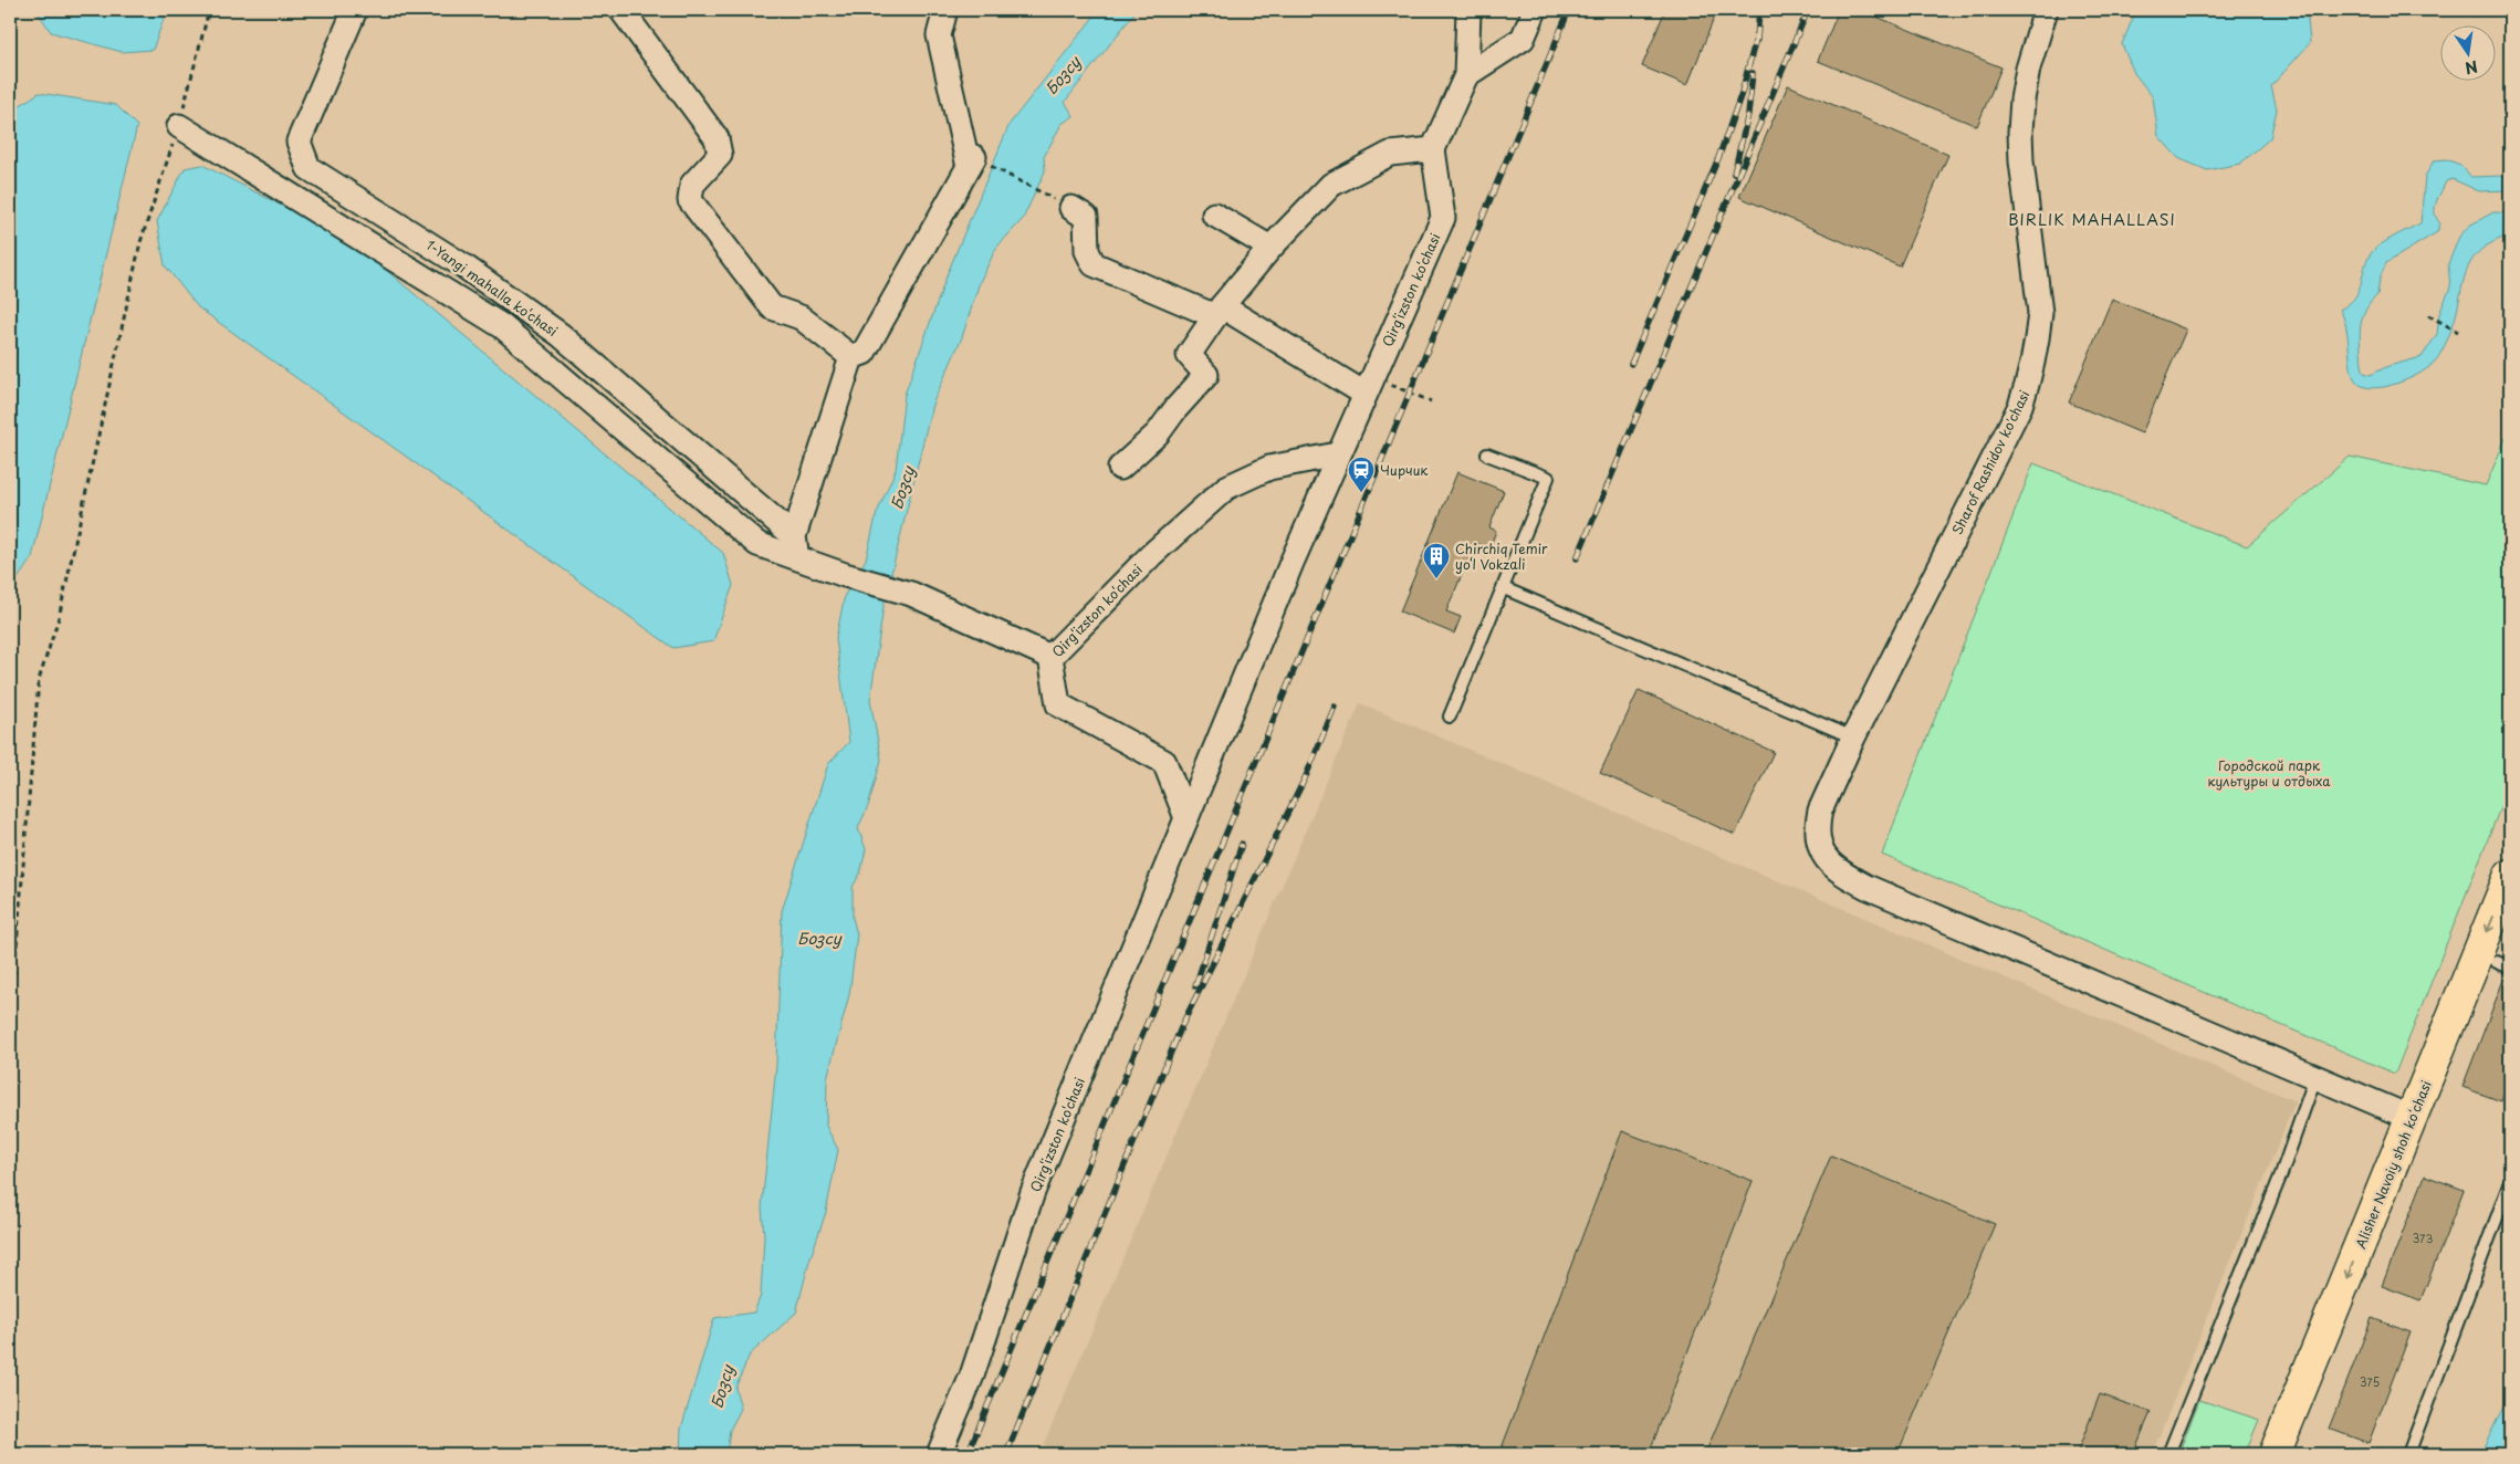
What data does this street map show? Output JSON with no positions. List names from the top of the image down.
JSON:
{
  "streets": {
    "main road": ["Alisher Navoiy shoh koʻchasi"],
    "street": ["1-Yangi mahalla ko‘chasi", "Qirg‘izston ko‘chasi", "Sharof Rashidov ko'chasi"]
  },
  "districts": ["BIRLIK MAHALLASI"],
  "water": ["Бозсу"],
  "parks": ["Городской парк культуры и отдыха"],
  "places": {
    "station": ["Чирчик"],
    "building": ["Chirchiq Temir yo‘l Vokzali"]
  },
  "house_numbers": ["373", "375"],
  "north": "bottom"
}
